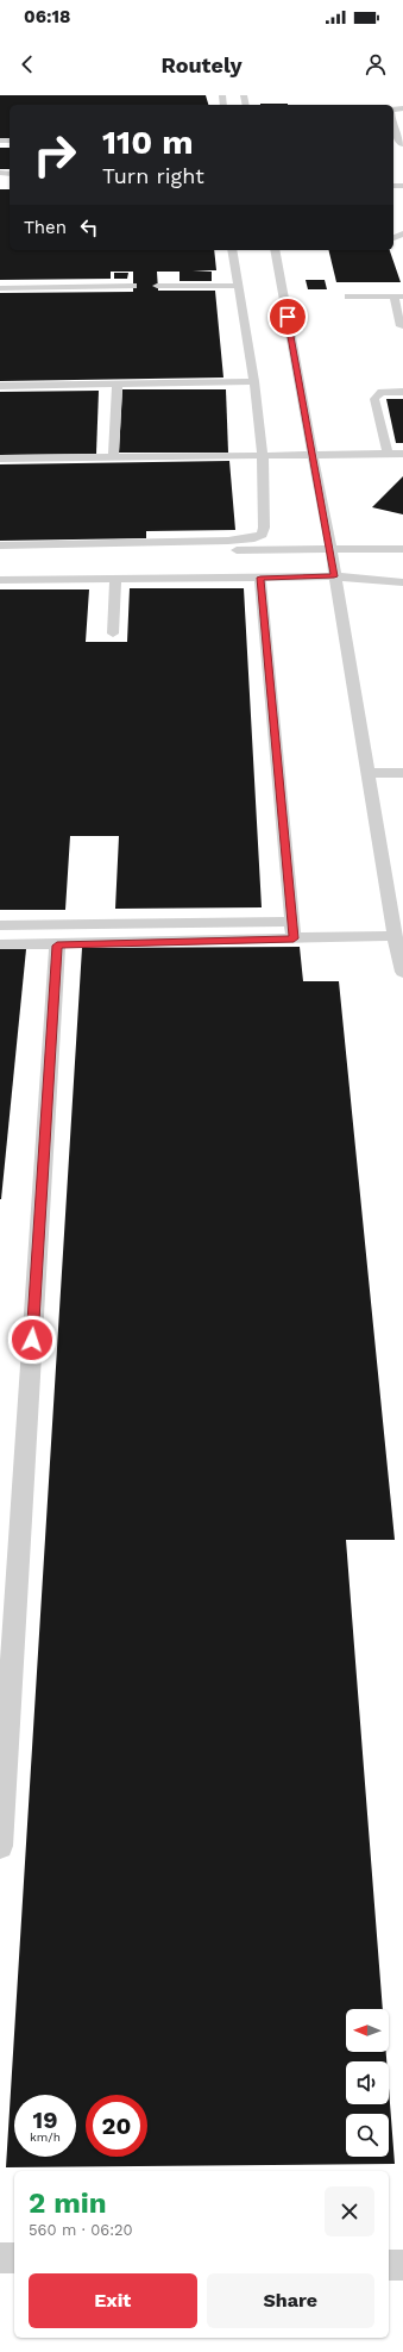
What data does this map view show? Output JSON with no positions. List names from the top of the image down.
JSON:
{
  "north": "left",
  "page": {
    "status": "06:18",
    "header": "Routely",
    "turn": ["110 m", "Turn right"],
    "then": "Then",
    "speed": "19 km/h",
    "limit": "20",
    "heading": ["2 min", "560 m · 06:20"],
    "buttons": ["Exit", "Share"]
  }
}
